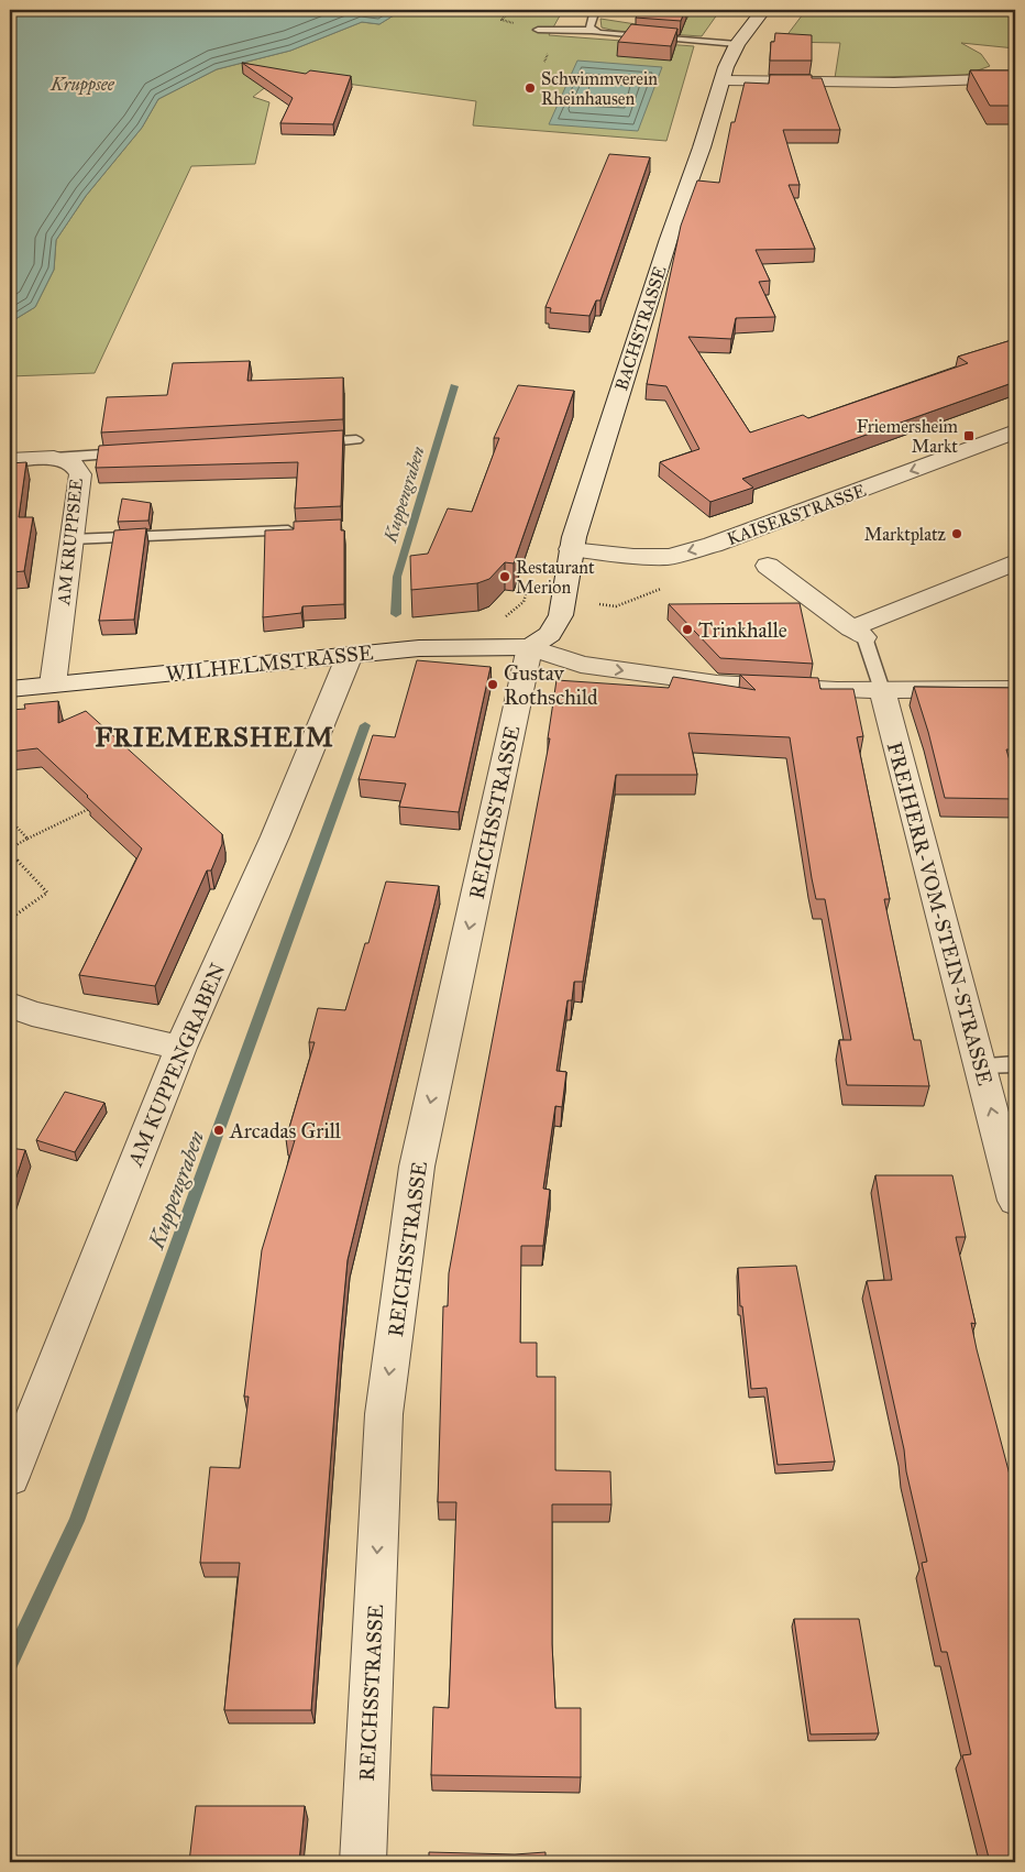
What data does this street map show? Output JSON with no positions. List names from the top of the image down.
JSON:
{
  "streets": {
    "street": [
      "BACHSTRASSE",
      "KAISERSTRASSE",
      "AM KRUPPSEE",
      "WILHELMSTRASSE",
      "REICHSSTRASSE",
      "FREIHERR-VOM-STEIN-STRASSE",
      "AM KUPPENGRABEN"
    ]
  },
  "crossings": [
    ["BACHSTRASSE", "KAISERSTRASSE"],
    ["BACHSTRASSE", "WILHELMSTRASSE"],
    ["BACHSTRASSE", "REICHSSTRASSE"],
    ["AM KRUPPSEE", "WILHELMSTRASSE"],
    ["WILHELMSTRASSE", "REICHSSTRASSE"],
    ["WILHELMSTRASSE", "AM KUPPENGRABEN"]
  ],
  "one_way": ["REICHSSTRASSE"],
  "districts": ["FRIEMERSHEIM"],
  "water": ["Kruppsee", "Kuppengraben"],
  "places": {
    "other": [
      "Schwimmverein Rheinhausen",
      "Marktplatz",
      "Restaurant Merion",
      "Trinkhalle",
      "Gustav Rothschild",
      "Arcadas Grill"
    ],
    "transit": ["Friemersheim Markt"]
  }
}
